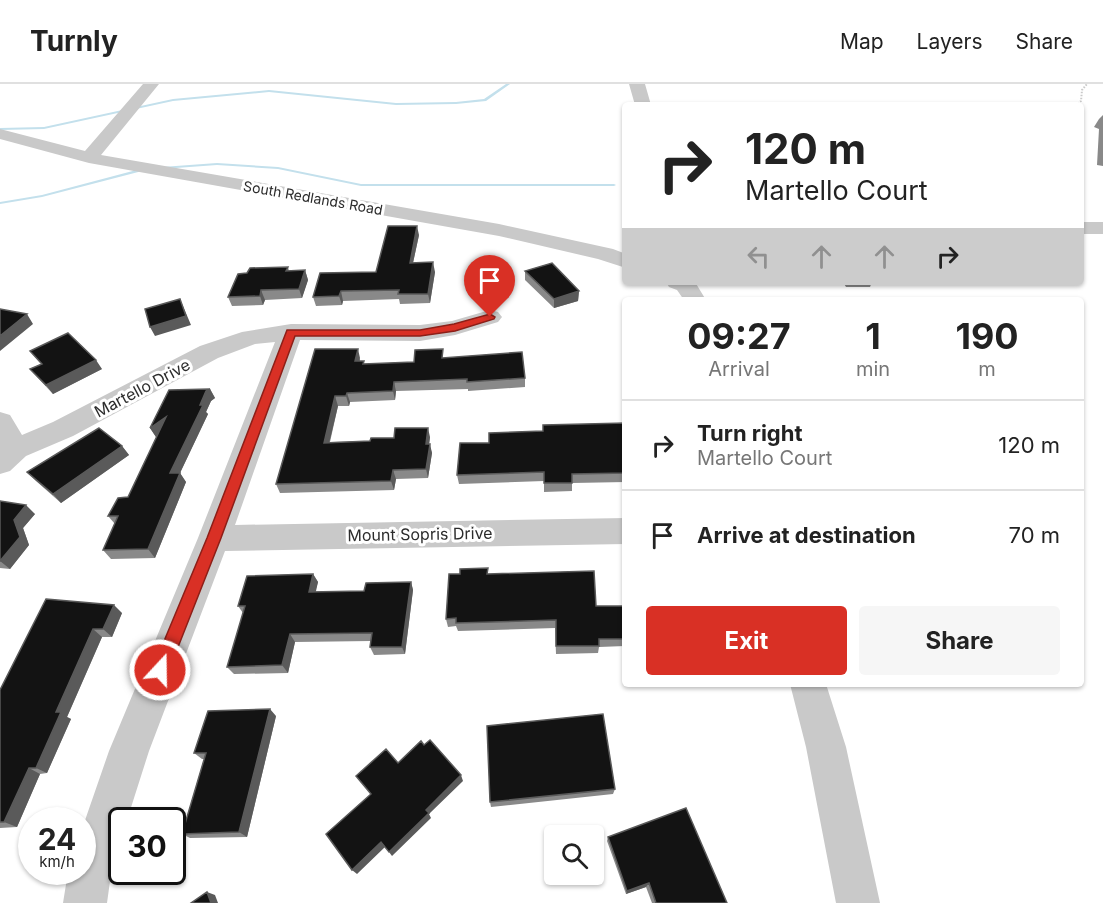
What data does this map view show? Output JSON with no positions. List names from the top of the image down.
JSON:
{
  "streets": {
    "street": ["South Redlands Road", "Martello Drive", "Mount Sopris Drive"]
  },
  "page": {
    "header": "Turnly",
    "nav": ["Map", "Layers", "Share"],
    "turn": ["120 m", "Martello Court"],
    "eta": [
      "09:27",
      "Arrival",
      "1",
      "min",
      "190",
      "m"
    ],
    "list": [
      {
        "name": "Turn right",
        "note": "Martello Court",
        "value": "120 m"
      },
      {
        "name": "Arrive at destination",
        "value": "70 m"
      }
    ],
    "buttons": ["Exit", "Share"],
    "speed": "24 km/h",
    "limit": "30"
  }
}
